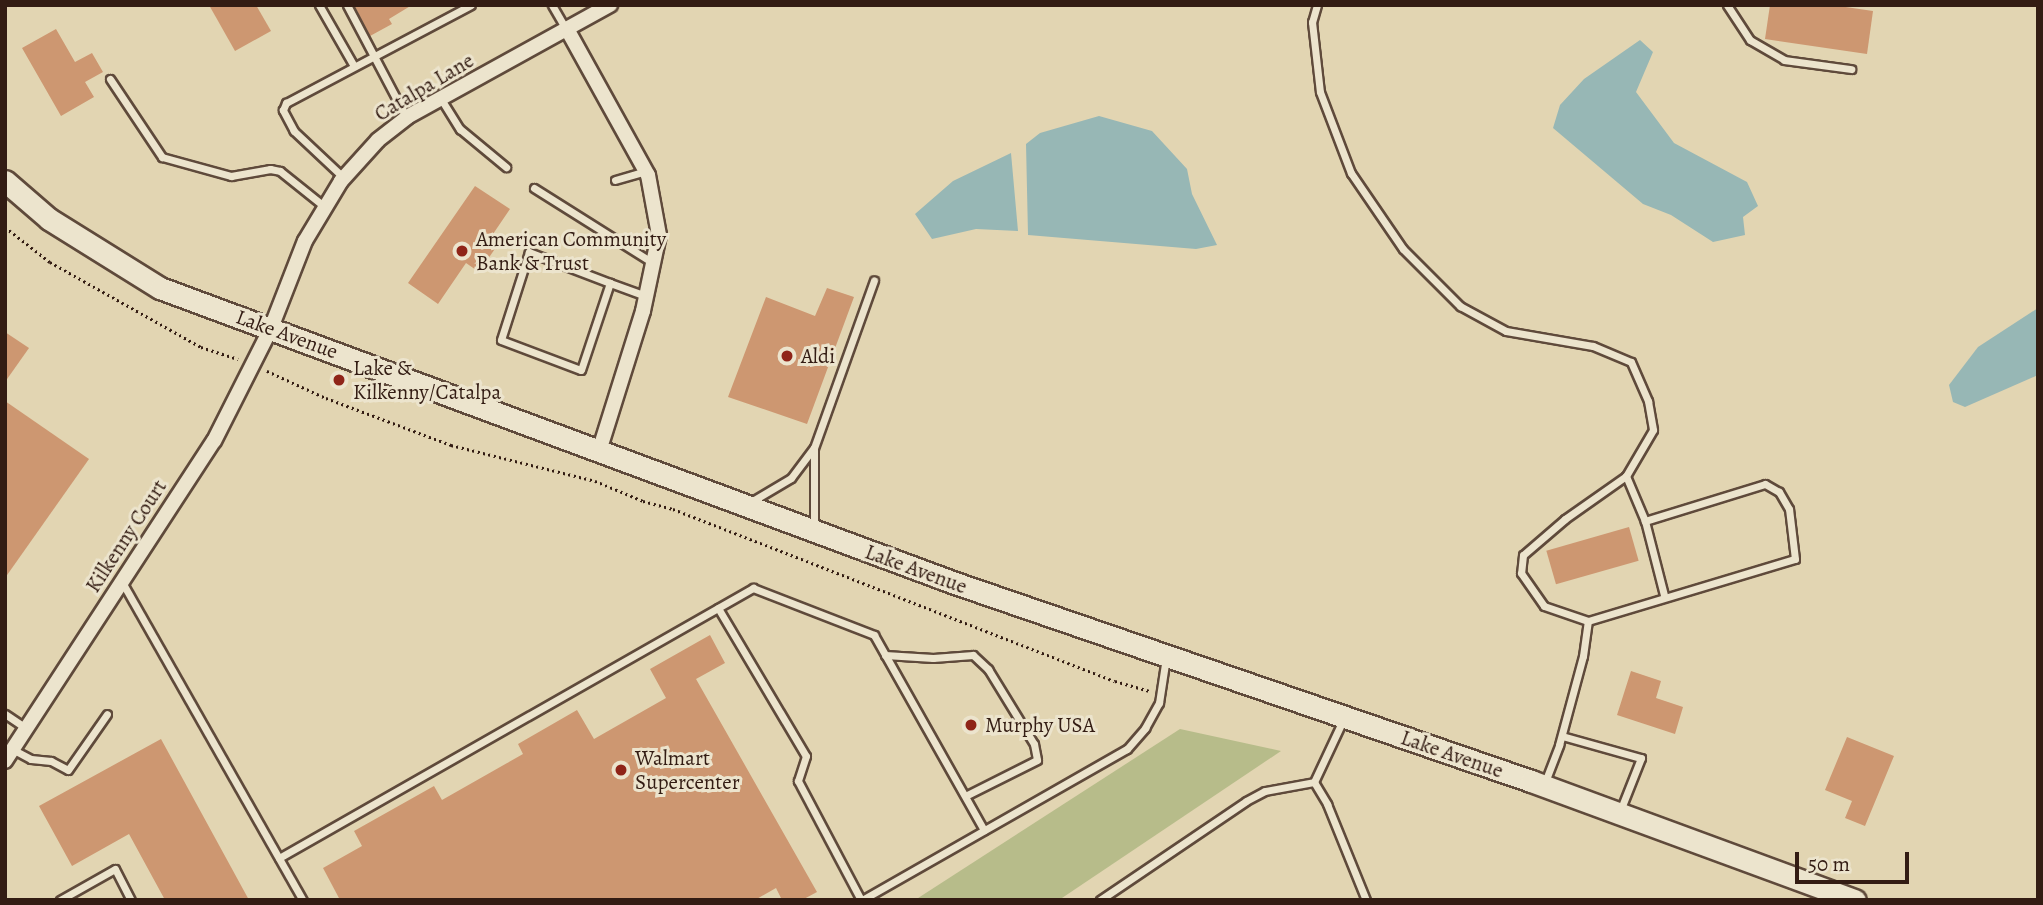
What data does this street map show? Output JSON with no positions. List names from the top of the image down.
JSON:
{
  "streets": {
    "street": ["Catalpa Lane", "Lake Avenue", "Kilkenny Court"]
  },
  "crossings": [
    ["Catalpa Lane", "Lake Avenue"],
    ["Catalpa Lane", "Kilkenny Court"],
    ["Lake Avenue", "Kilkenny Court"]
  ],
  "places": [
    "American Community Bank & Trust",
    "Aldi",
    "Lake & Kilkenny/Catalpa",
    "Murphy USA",
    "Walmart Supercenter"
  ],
  "scale_bar": "50 m"
}
